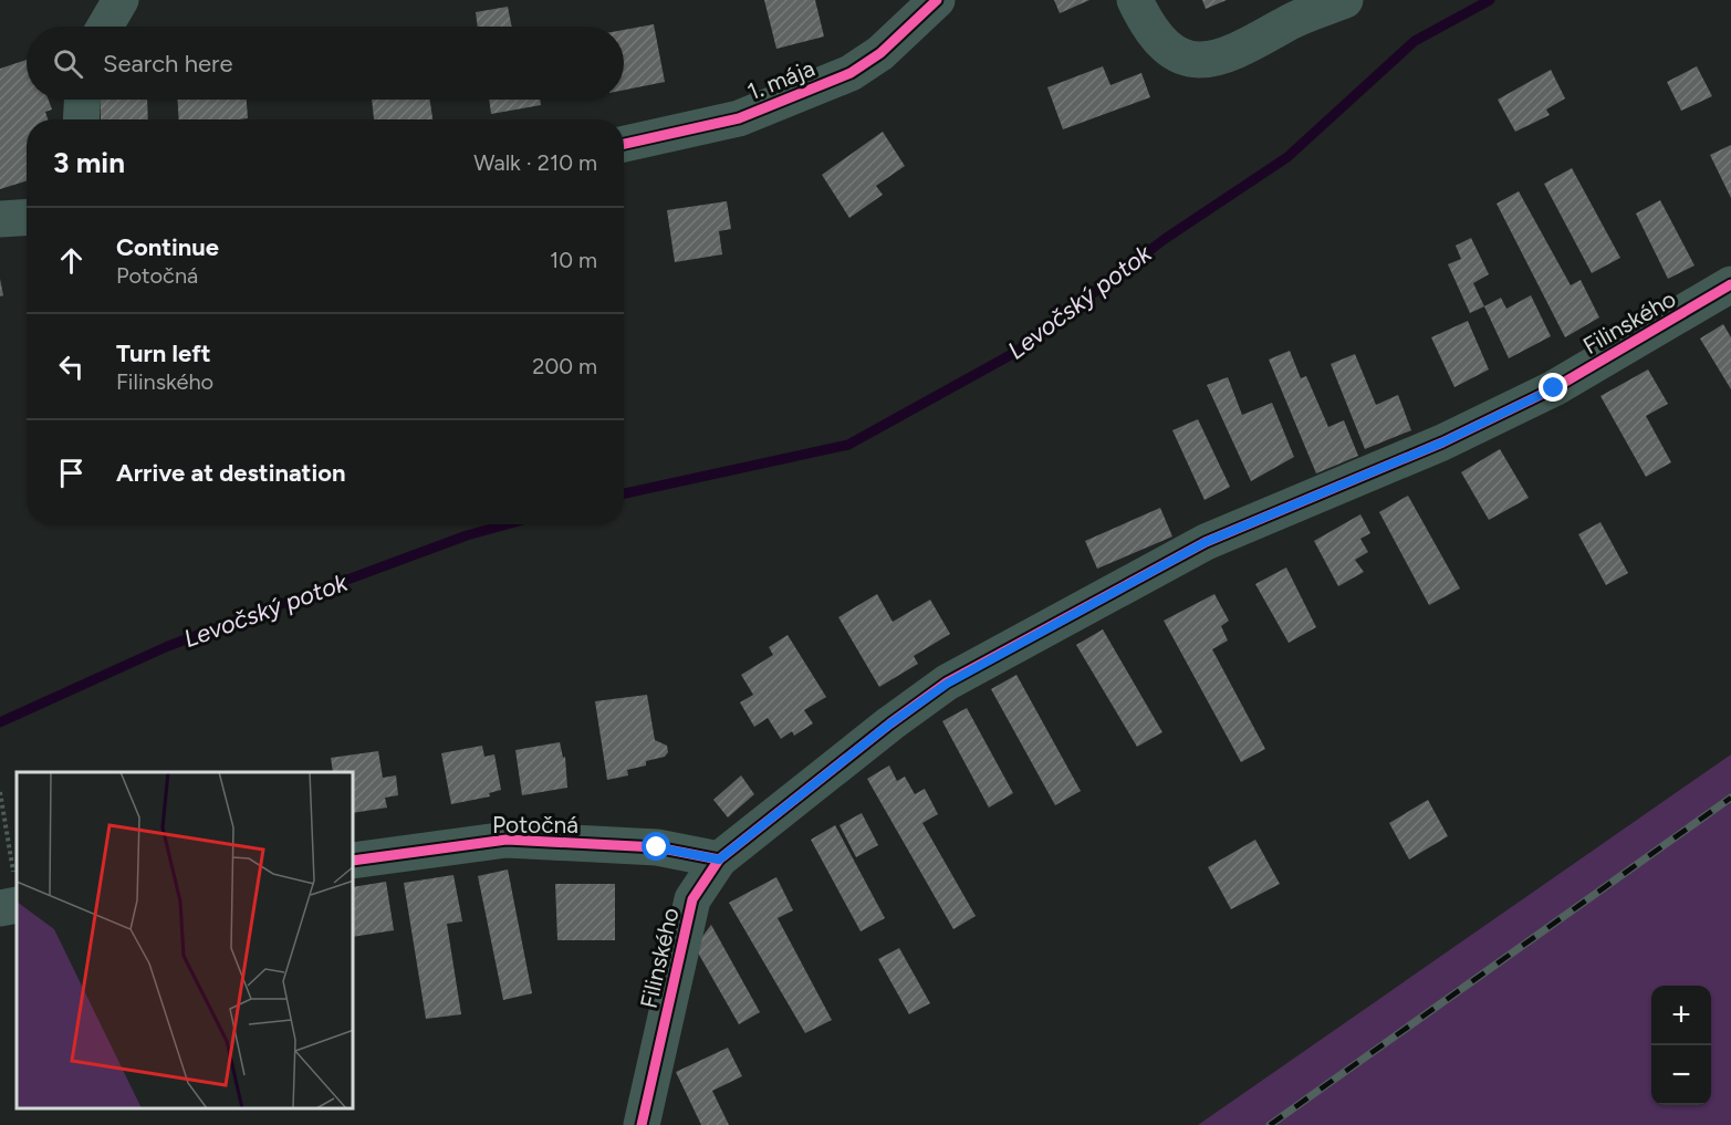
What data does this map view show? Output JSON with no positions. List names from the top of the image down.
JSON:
{
  "streets": {
    "street": ["1. mája", "Filinského", "Potočná"]
  },
  "crossings": [
    ["Filinského", "Potočná"]
  ],
  "water": ["Levočský potok"],
  "page": {
    "search": "Search here",
    "heading": ["3 min", "Walk · 210 m"],
    "list": [
      ["Continue", "Potočná", "10 m"],
      ["Turn left", "Filinského", "200 m"],
      "Arrive at destination"
    ],
    "map_buttons": ["+", "−"]
  }
}
